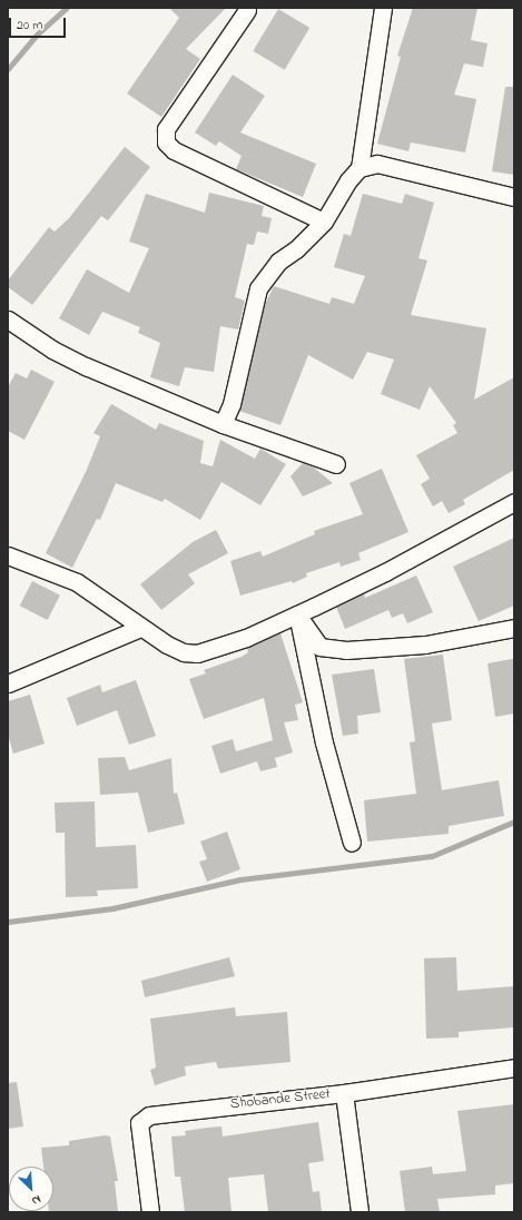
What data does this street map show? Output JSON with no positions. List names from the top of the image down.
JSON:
{
  "streets": {
    "street": ["Shobande Street"]
  },
  "scale_bar": "20 m",
  "north": "bottom right"
}
